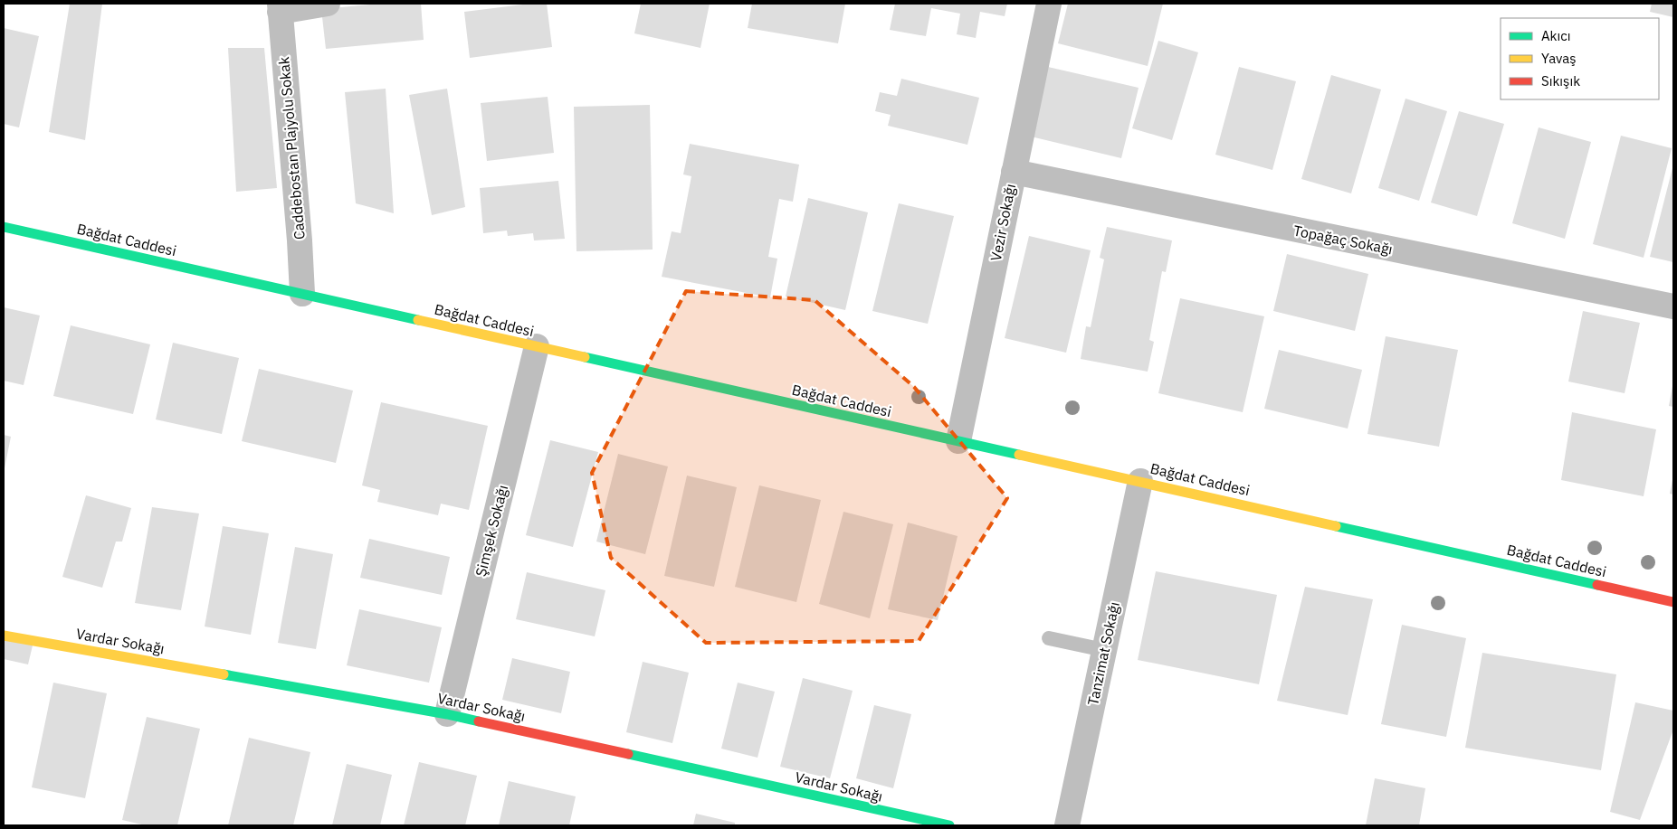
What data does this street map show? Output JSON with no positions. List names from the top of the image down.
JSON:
{
  "streets": {
    "main road": ["Bağdat Caddesi", "Vardar Sokağı"],
    "street": [
      "Caddebostan Plajyolu Sokak",
      "Vezir Sokağı",
      "Topağaç Sokağı",
      "Şimşek Sokağı",
      "Tanzimat Sokağı"
    ]
  },
  "crossings": [
    ["Caddebostan Plajyolu Sokak", "Bağdat Caddesi"],
    ["Vezir Sokağı", "Bağdat Caddesi"],
    ["Vezir Sokağı", "Topağaç Sokağı"],
    ["Bağdat Caddesi", "Şimşek Sokağı"],
    ["Bağdat Caddesi", "Tanzimat Sokağı"],
    ["Şimşek Sokağı", "Vardar Sokağı"]
  ],
  "legend": ["Akıcı", "Yavaş", "Sıkışık"]
}
